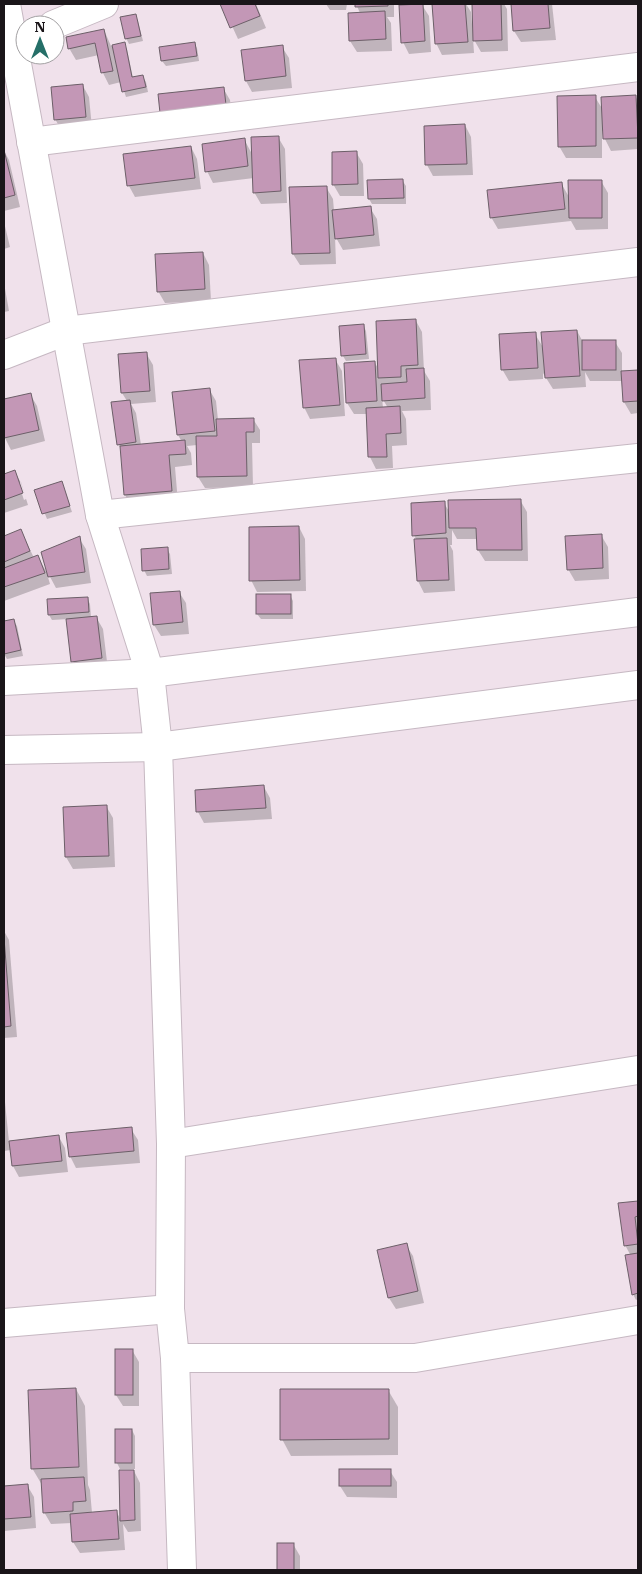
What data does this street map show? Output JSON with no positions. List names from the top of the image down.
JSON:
{
  "north": "top"
}
